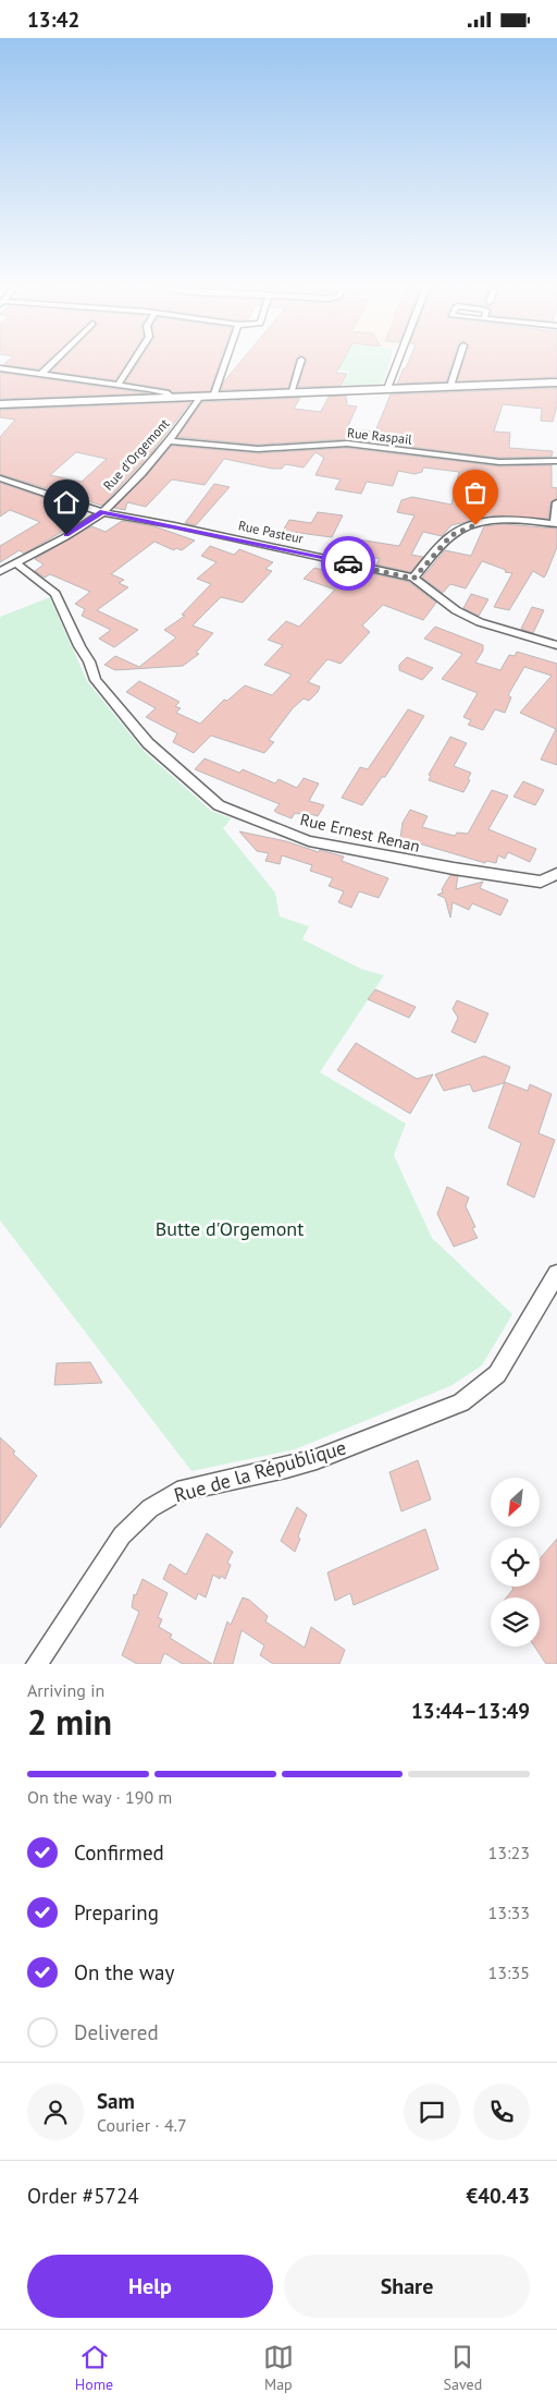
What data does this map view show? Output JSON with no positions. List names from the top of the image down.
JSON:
{
  "streets": {
    "street": [
      "Rue Raspail",
      "Rue d'Orgemont",
      "Rue Pasteur",
      "Rue Ernest Renan",
      "Rue de la République"
    ]
  },
  "crossings": [
    ["Rue Raspail", "Rue d'Orgemont"],
    ["Rue d'Orgemont", "Rue Pasteur"],
    ["Rue d'Orgemont", "Rue Ernest Renan"]
  ],
  "parks": ["Butte d'Orgemont"],
  "north": "bottom left",
  "page": {
    "status": "13:42",
    "heading": ["2 min", "Arriving in", "13:44–13:49"],
    "panel": [
      "Sam",
      "Courier · 4.7",
      "Order #5724",
      "€40.43"
    ],
    "bar": "On the way · 190 m",
    "list": [
      ["Confirmed", "13:23"],
      ["Preparing", "13:33"],
      ["On the way", "13:35"],
      "Delivered"
    ],
    "buttons": ["Help", "Share"],
    "tabs": ["Home", "Map", "Saved"]
  }
}
